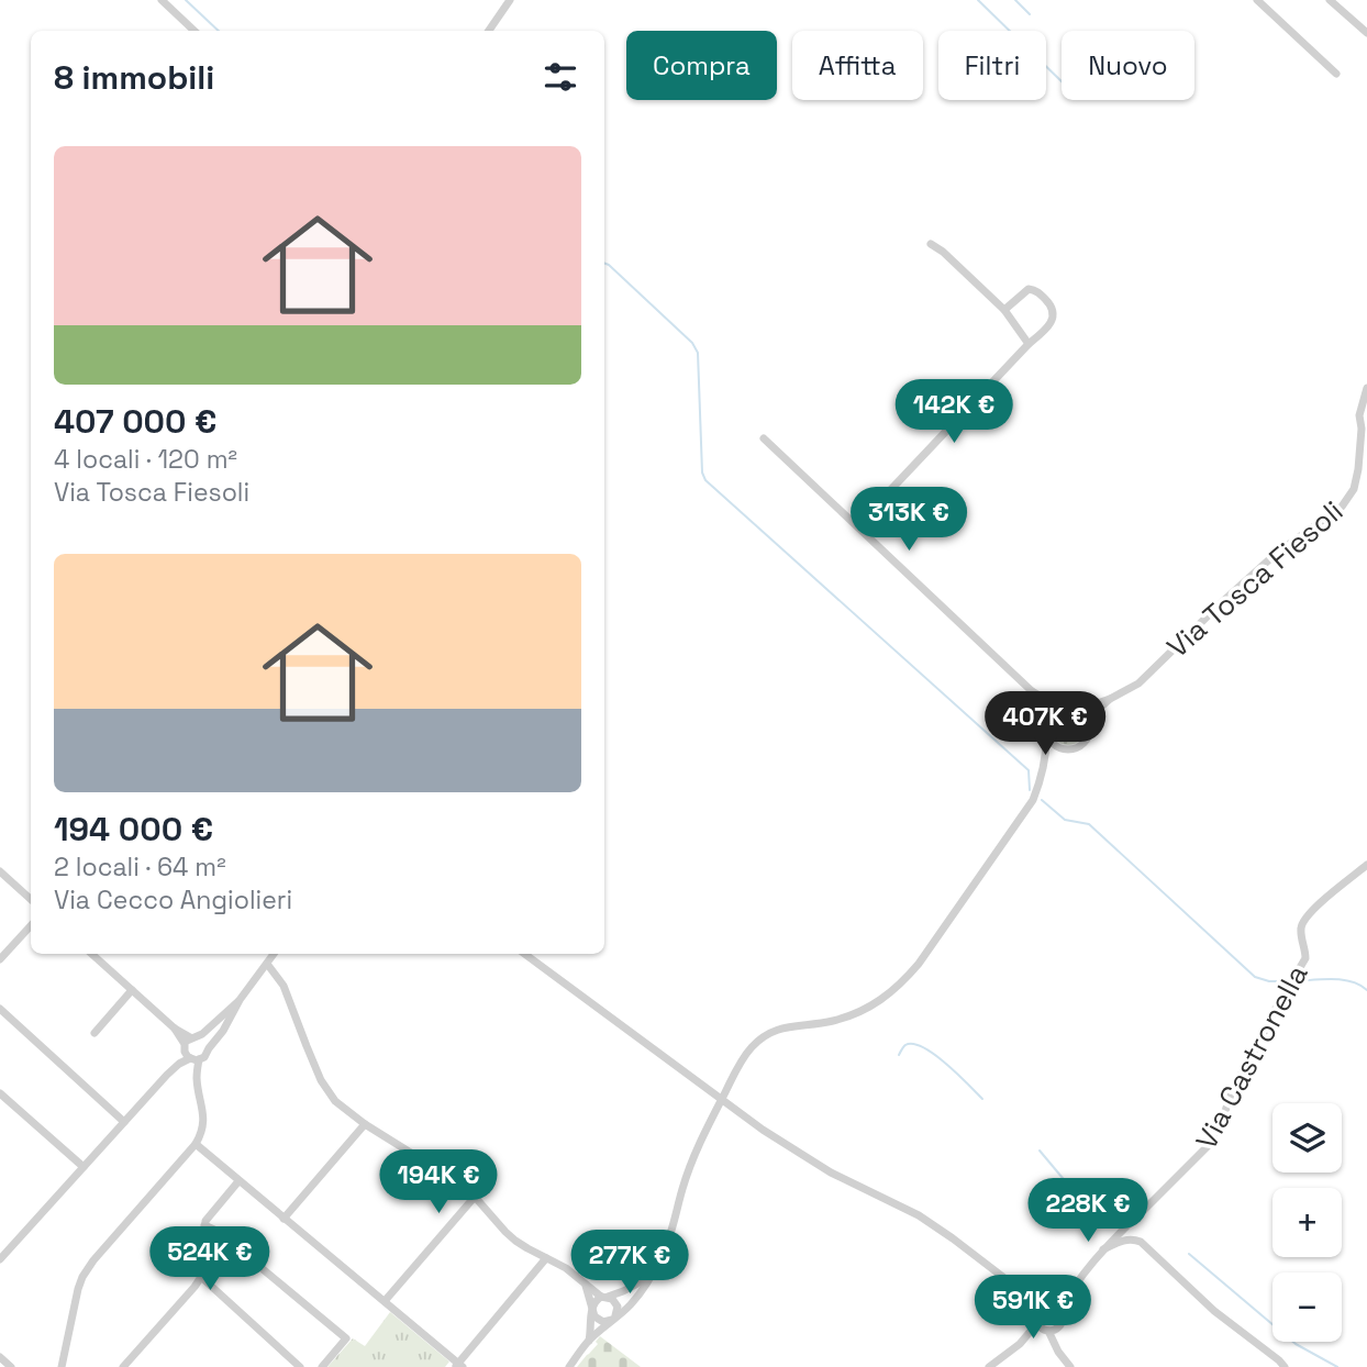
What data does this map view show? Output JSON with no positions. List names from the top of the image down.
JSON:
{
  "streets": {
    "street": ["Via Tosca Fiesoli", "Via Castronella"]
  },
  "page": {
    "chip": [
      "Compra",
      "Affitta",
      "Filtri",
      "Nuovo"
    ],
    "heading": "8 immobili",
    "list": [
      {
        "name": "407 000 €",
        "note": "4 locali · 120 m² · Via Tosca Fiesoli"
      },
      {
        "name": "194 000 €",
        "note": "2 locali · 64 m² · Via Cecco Angiolieri"
      }
    ],
    "price": [
      "142K €",
      "313K €",
      "407K €",
      "194K €",
      "228K €",
      "524K €",
      "277K €",
      "591K €"
    ],
    "map_buttons": ["+", "−"]
  }
}
